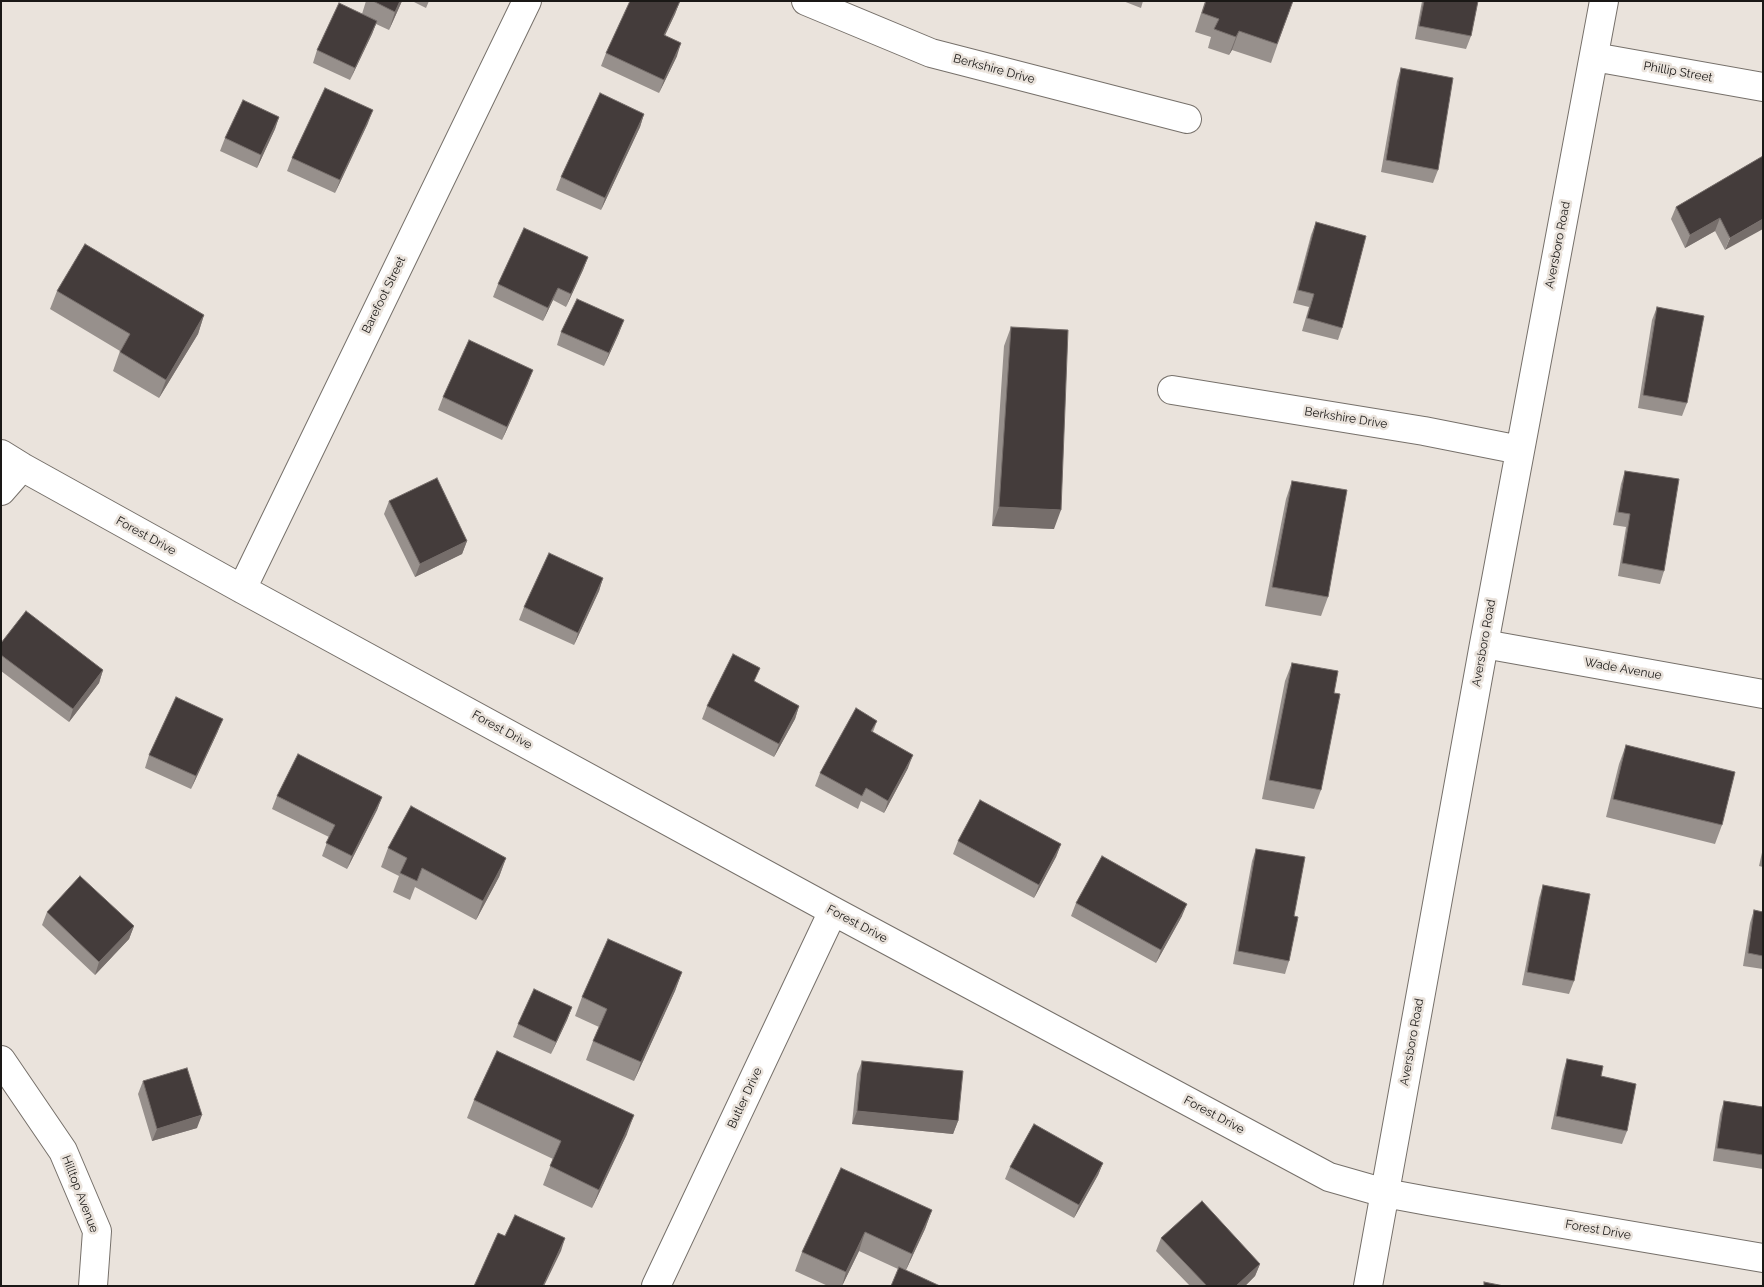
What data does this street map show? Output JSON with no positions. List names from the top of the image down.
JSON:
{
  "streets": {
    "street": [
      "Berkshire Drive",
      "Phillip Street",
      "Aversboro Road",
      "Barefoot Street",
      "Forest Drive",
      "Wade Avenue",
      "Butler Drive",
      "Hilltop Avenue"
    ]
  },
  "crossings": [
    ["Berkshire Drive", "Aversboro Road"],
    ["Phillip Street", "Aversboro Road"],
    ["Aversboro Road", "Forest Drive"],
    ["Aversboro Road", "Wade Avenue"],
    ["Barefoot Street", "Forest Drive"],
    ["Forest Drive", "Butler Drive"]
  ]
}
